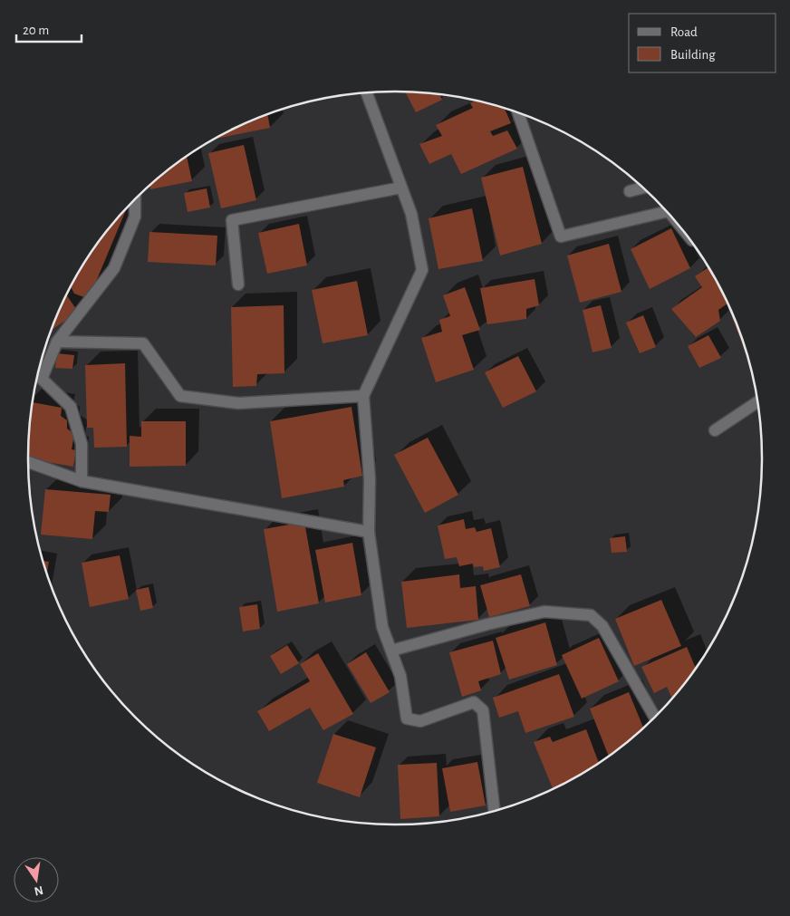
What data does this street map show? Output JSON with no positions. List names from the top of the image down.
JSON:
{
  "legend": ["Road", "Building"],
  "scale_bar": "20 m",
  "north": "bottom"
}
